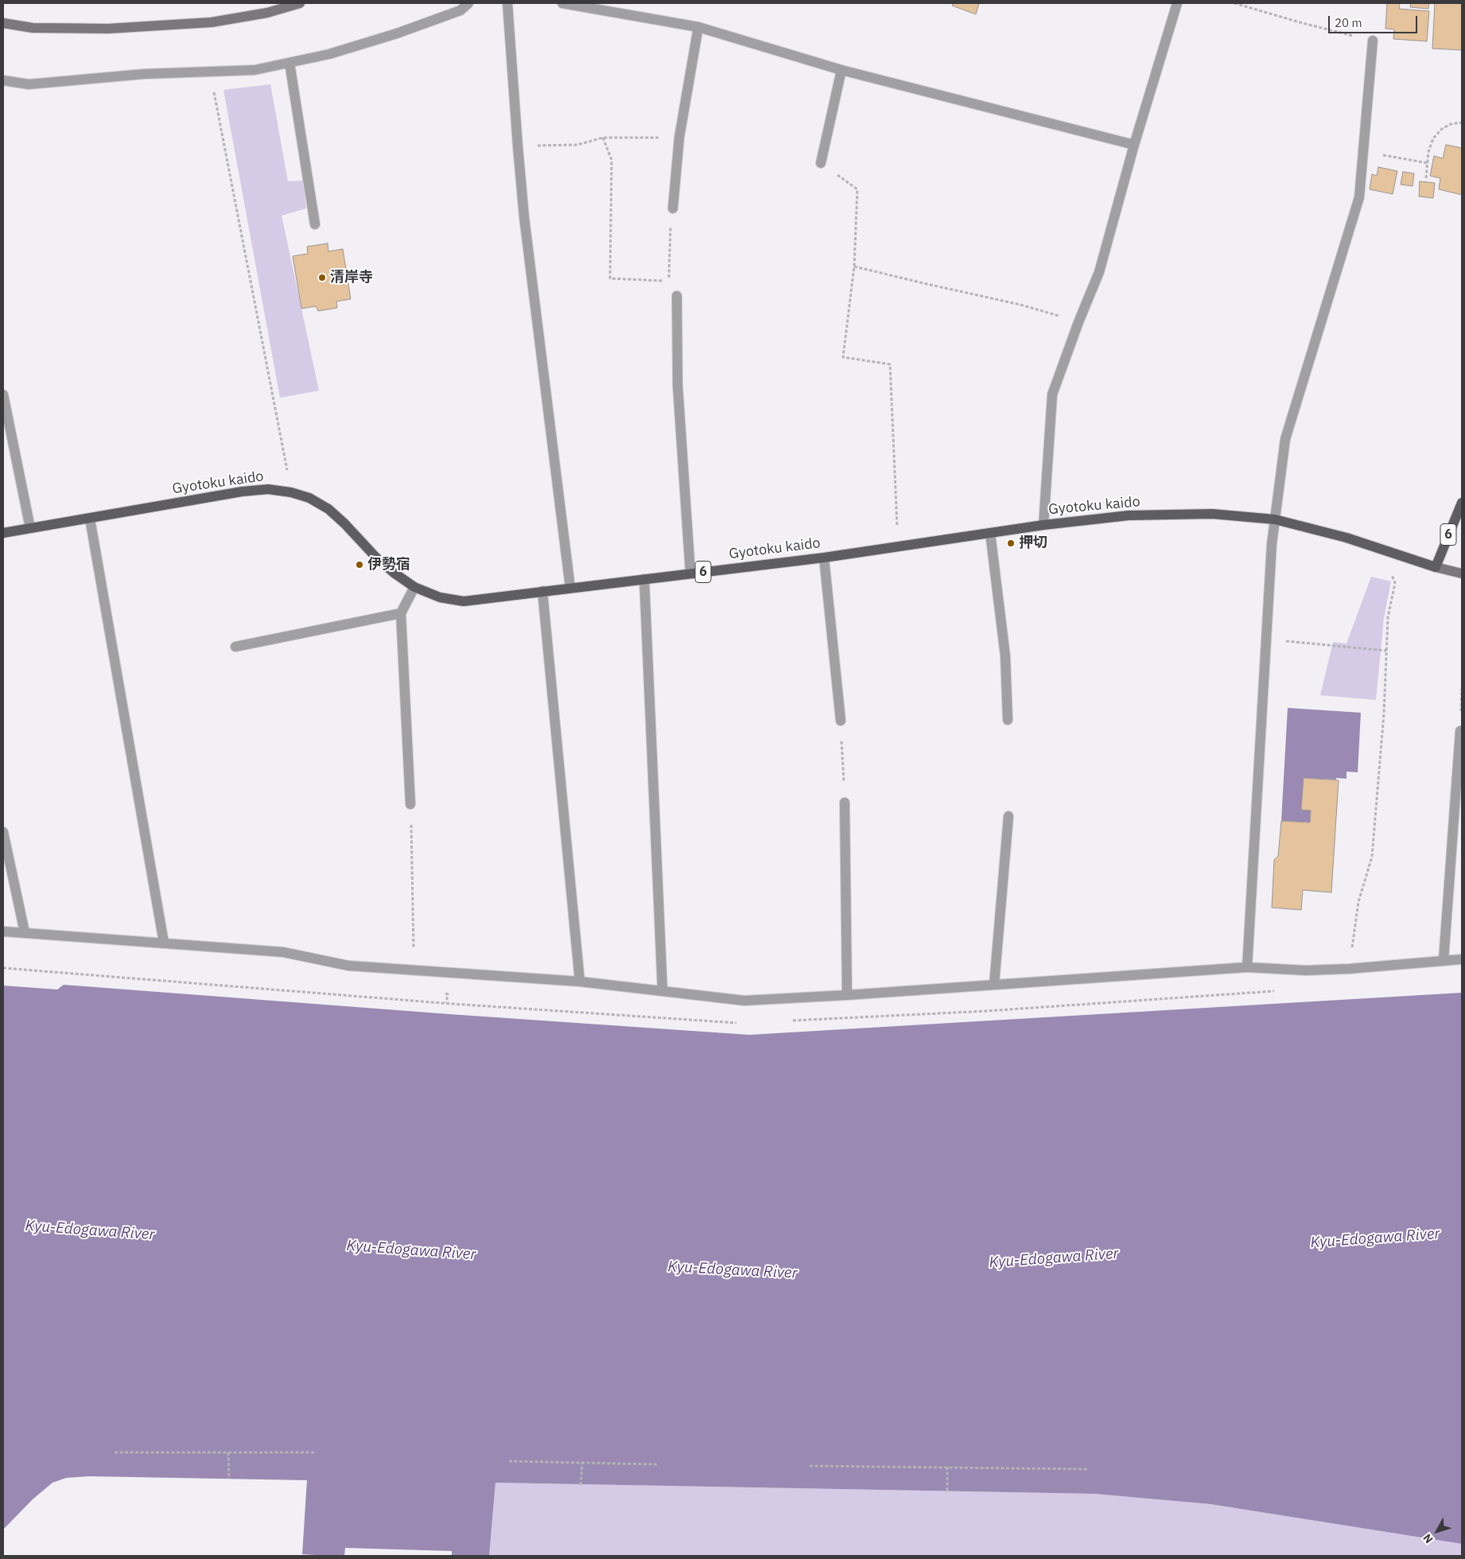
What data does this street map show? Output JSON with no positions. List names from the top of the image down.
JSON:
{
  "streets": {
    "main road": ["Gyotoku kaido", "6"]
  },
  "crossings": [
    ["Gyotoku kaido", "6"]
  ],
  "water": ["Kyu-Edogawa River"],
  "places": ["清岸寺", "押切", "伊勢宿"],
  "scale_bar": "20 m",
  "north": "bottom left"
}
